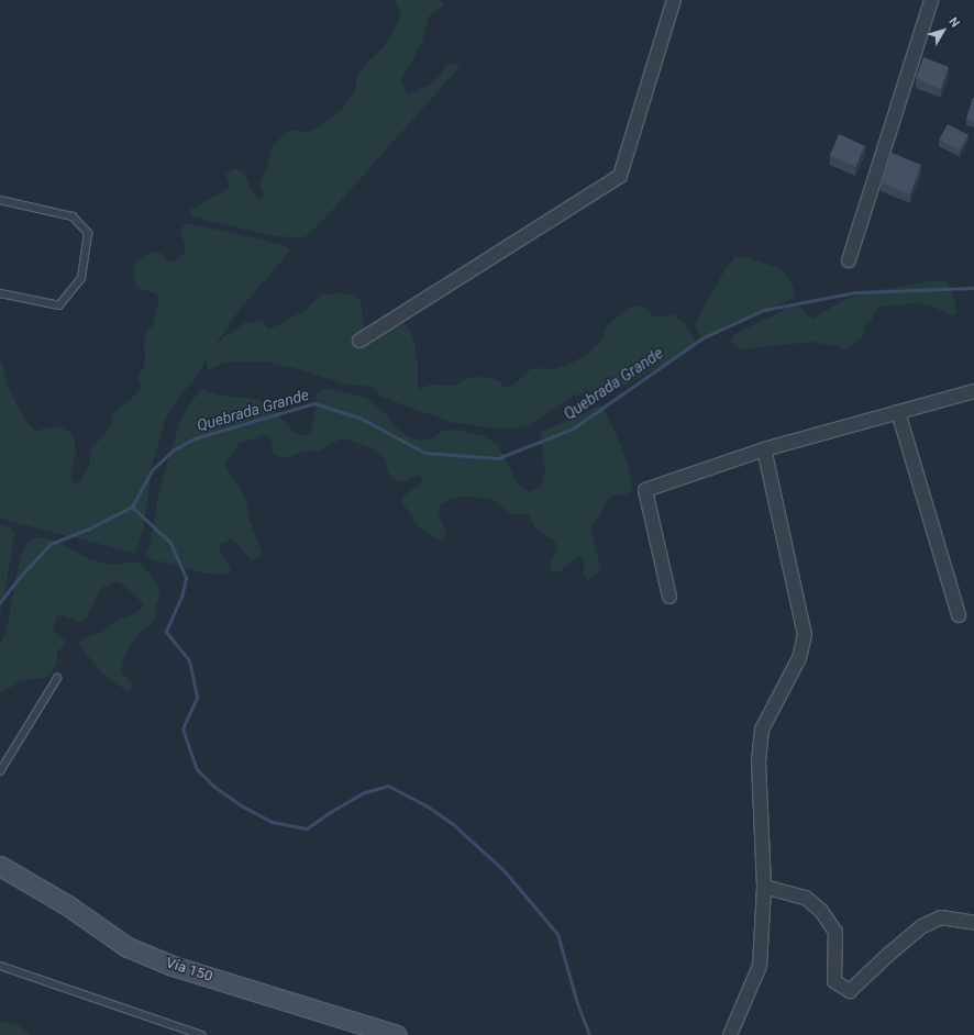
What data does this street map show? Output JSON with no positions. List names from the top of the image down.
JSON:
{
  "streets": {
    "main road": ["Vía 150"]
  },
  "water": ["Quebrada Grande"],
  "north": "top right"
}
